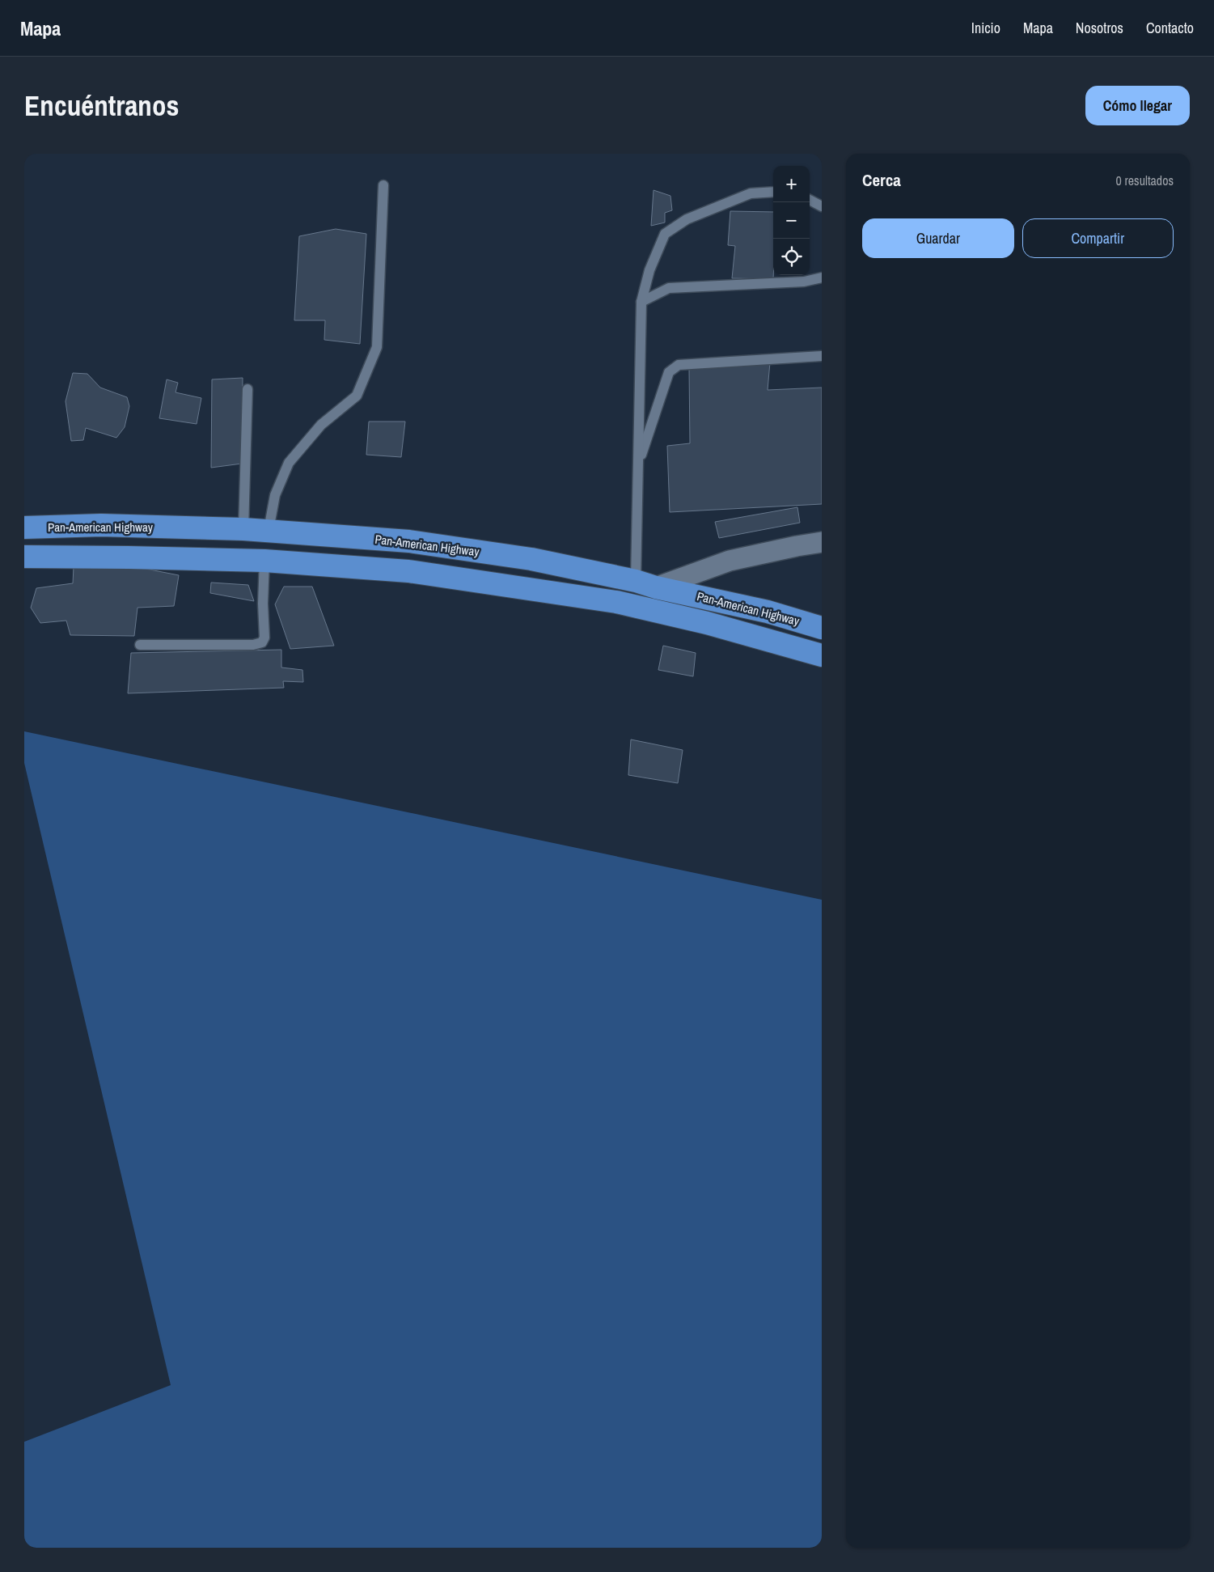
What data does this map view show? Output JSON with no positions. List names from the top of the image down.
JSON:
{
  "streets": {
    "highway": ["Pan-American Highway"]
  },
  "page": {
    "header": "Mapa",
    "nav": [
      "Inicio",
      "Mapa",
      "Nosotros",
      "Contacto"
    ],
    "buttons": [
      "Cómo llegar",
      ["Guardar", "Compartir"]
    ],
    "title": "Encuéntranos",
    "heading": ["Cerca", "0 resultados"],
    "map_buttons": ["+", "−"]
  }
}
